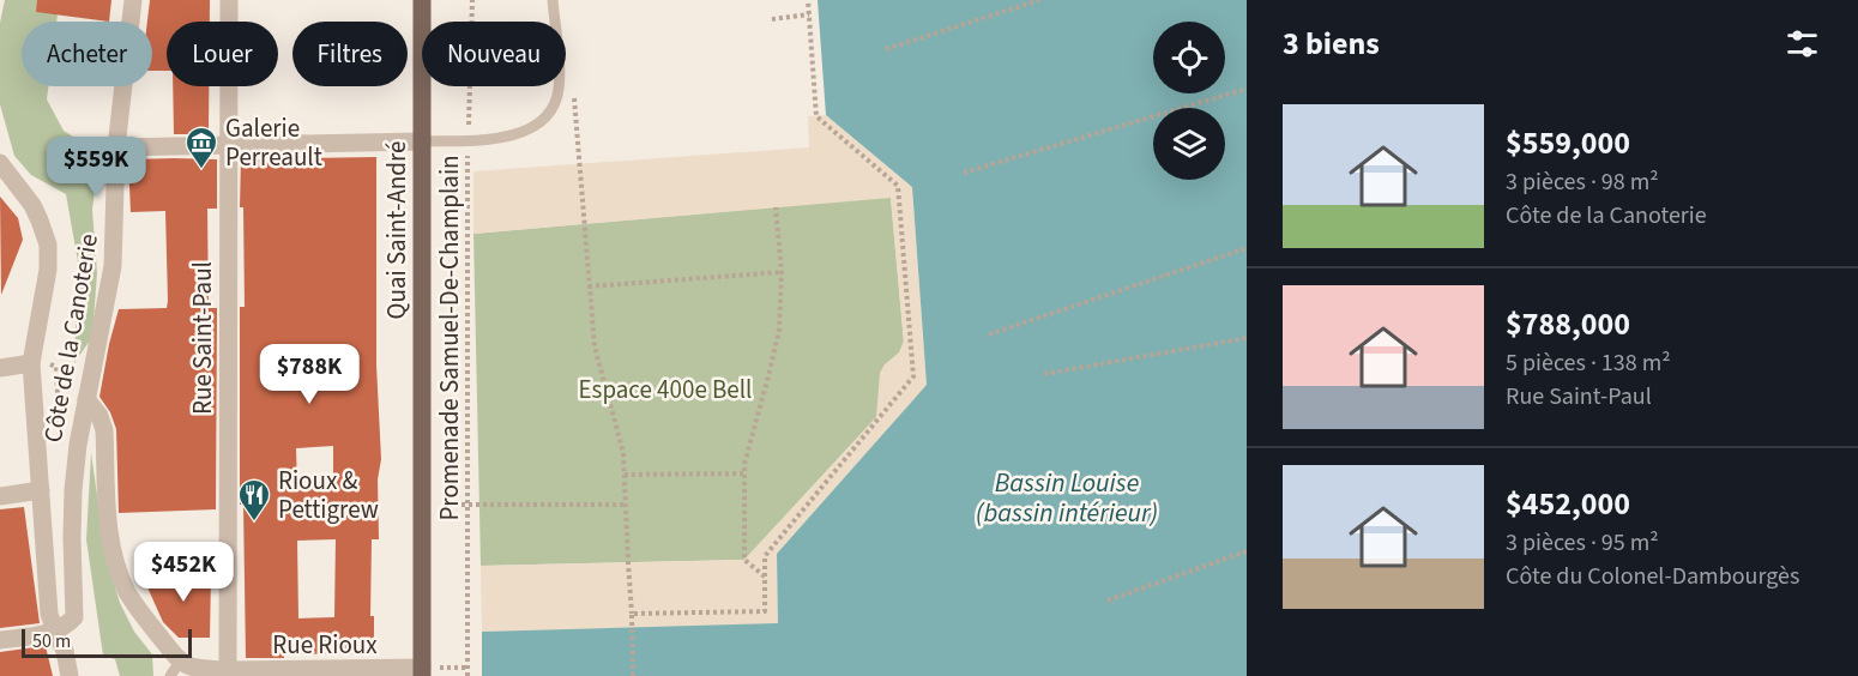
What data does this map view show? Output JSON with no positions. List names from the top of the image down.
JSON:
{
  "streets": {
    "main road": ["Quai Saint-André"],
    "street": ["Côte de la Canoterie", "Rue Saint-Paul", "Rue Rioux"],
    "path": ["Promenade Samuel-De-Champlain"]
  },
  "crossings": [
    ["Quai Saint-André", "Rue Rioux"],
    ["Rue Saint-Paul", "Rue Rioux"]
  ],
  "water": ["Bassin Louise (bassin intérieur)"],
  "parks": ["Espace 400e Bell"],
  "places": {
    "museum": ["Galerie Perreault"],
    "restaurant": ["Rioux & Pettigrew"]
  },
  "scale_bar": "50 m",
  "page": {
    "heading": "3 biens",
    "chip": [
      "Acheter",
      "Louer",
      "Filtres",
      "Nouveau"
    ],
    "list": [
      {
        "name": "$559,000",
        "note": "3 pièces · 98 m² · Côte de la Canoterie"
      },
      {
        "name": "$788,000",
        "note": "5 pièces · 138 m² · Rue Saint-Paul"
      },
      {
        "name": "$452,000",
        "note": "3 pièces · 95 m² · Côte du Colonel-Dambourgès"
      }
    ],
    "price": ["$559K", "$788K", "$452K"],
    "scale": "50 m"
  }
}
